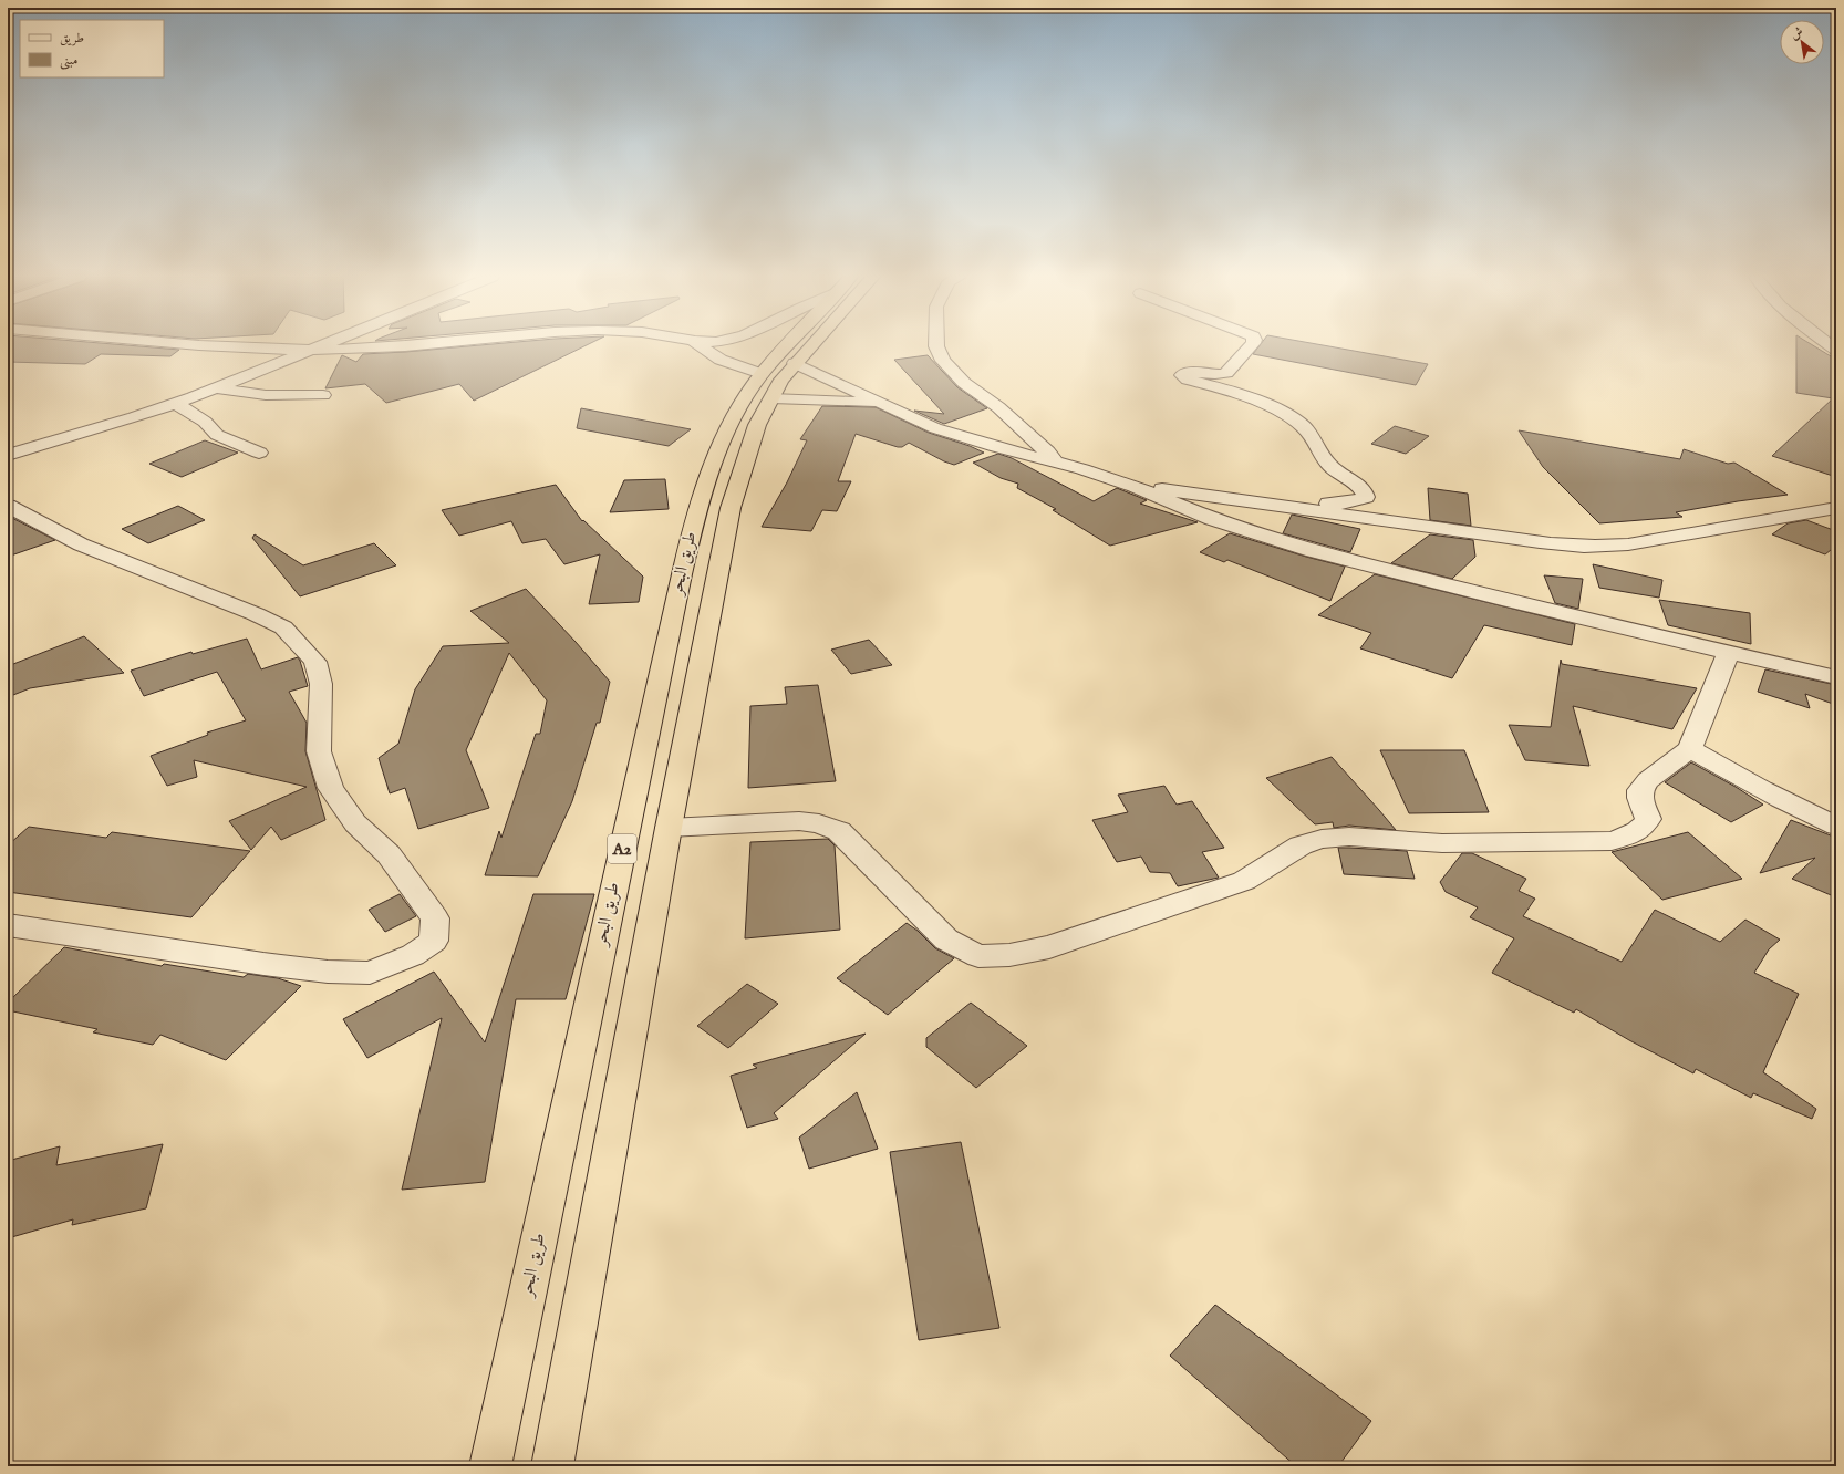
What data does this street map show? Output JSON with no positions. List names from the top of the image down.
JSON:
{
  "streets": {
    "highway": ["طريق البحر", "A2"]
  },
  "legend": ["طريق", "مبنى"],
  "north": "top left"
}
